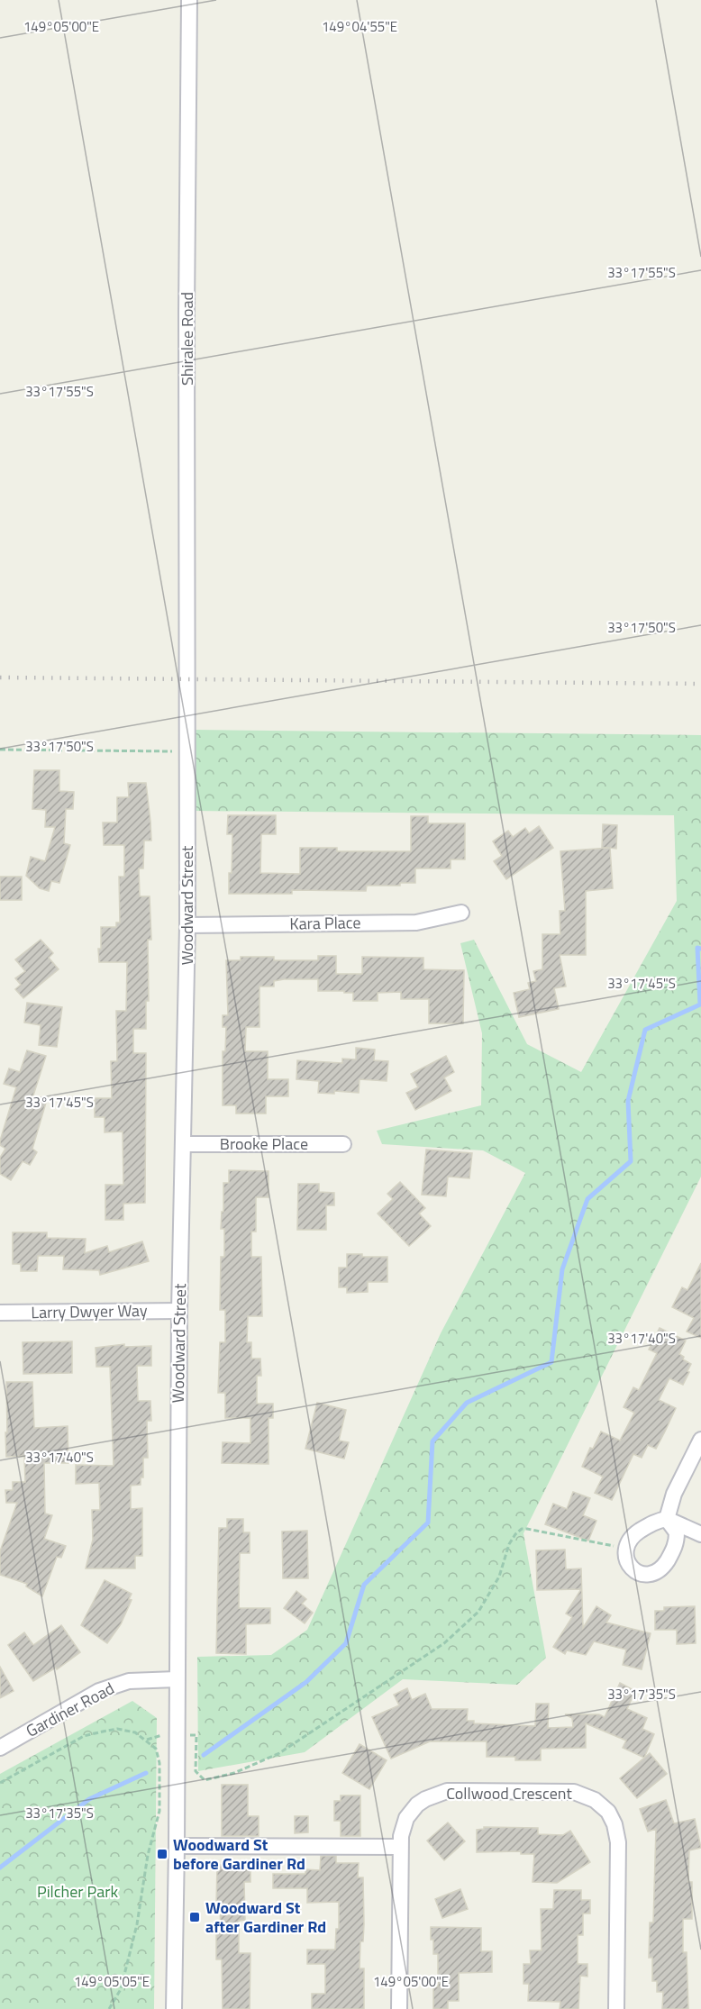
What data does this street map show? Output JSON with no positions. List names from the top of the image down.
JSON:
{
  "streets": {
    "street": [
      "Shiralee Road",
      "Woodward Street",
      "Kara Place",
      "Brooke Place",
      "Larry Dwyer Way",
      "Gardiner Road",
      "Collwood Crescent"
    ]
  },
  "crossings": [
    ["Shiralee Road", "Woodward Street"],
    ["Woodward Street", "Kara Place"],
    ["Woodward Street", "Brooke Place"],
    ["Woodward Street", "Larry Dwyer Way"],
    ["Woodward Street", "Gardiner Road"]
  ],
  "parks": ["Pilcher Park"],
  "places": {
    "transit": ["Woodward St before Gardiner Rd", "Woodward St after Gardiner Rd"]
  },
  "coordinates": [
    "149°05'00\"E",
    "149°04'55\"E",
    "33°17'55\"S",
    "33°17'50\"S",
    "33°17'45\"S",
    "33°17'40\"S",
    "33°17'35\"S",
    "149°05'05\"E"
  ]
}
